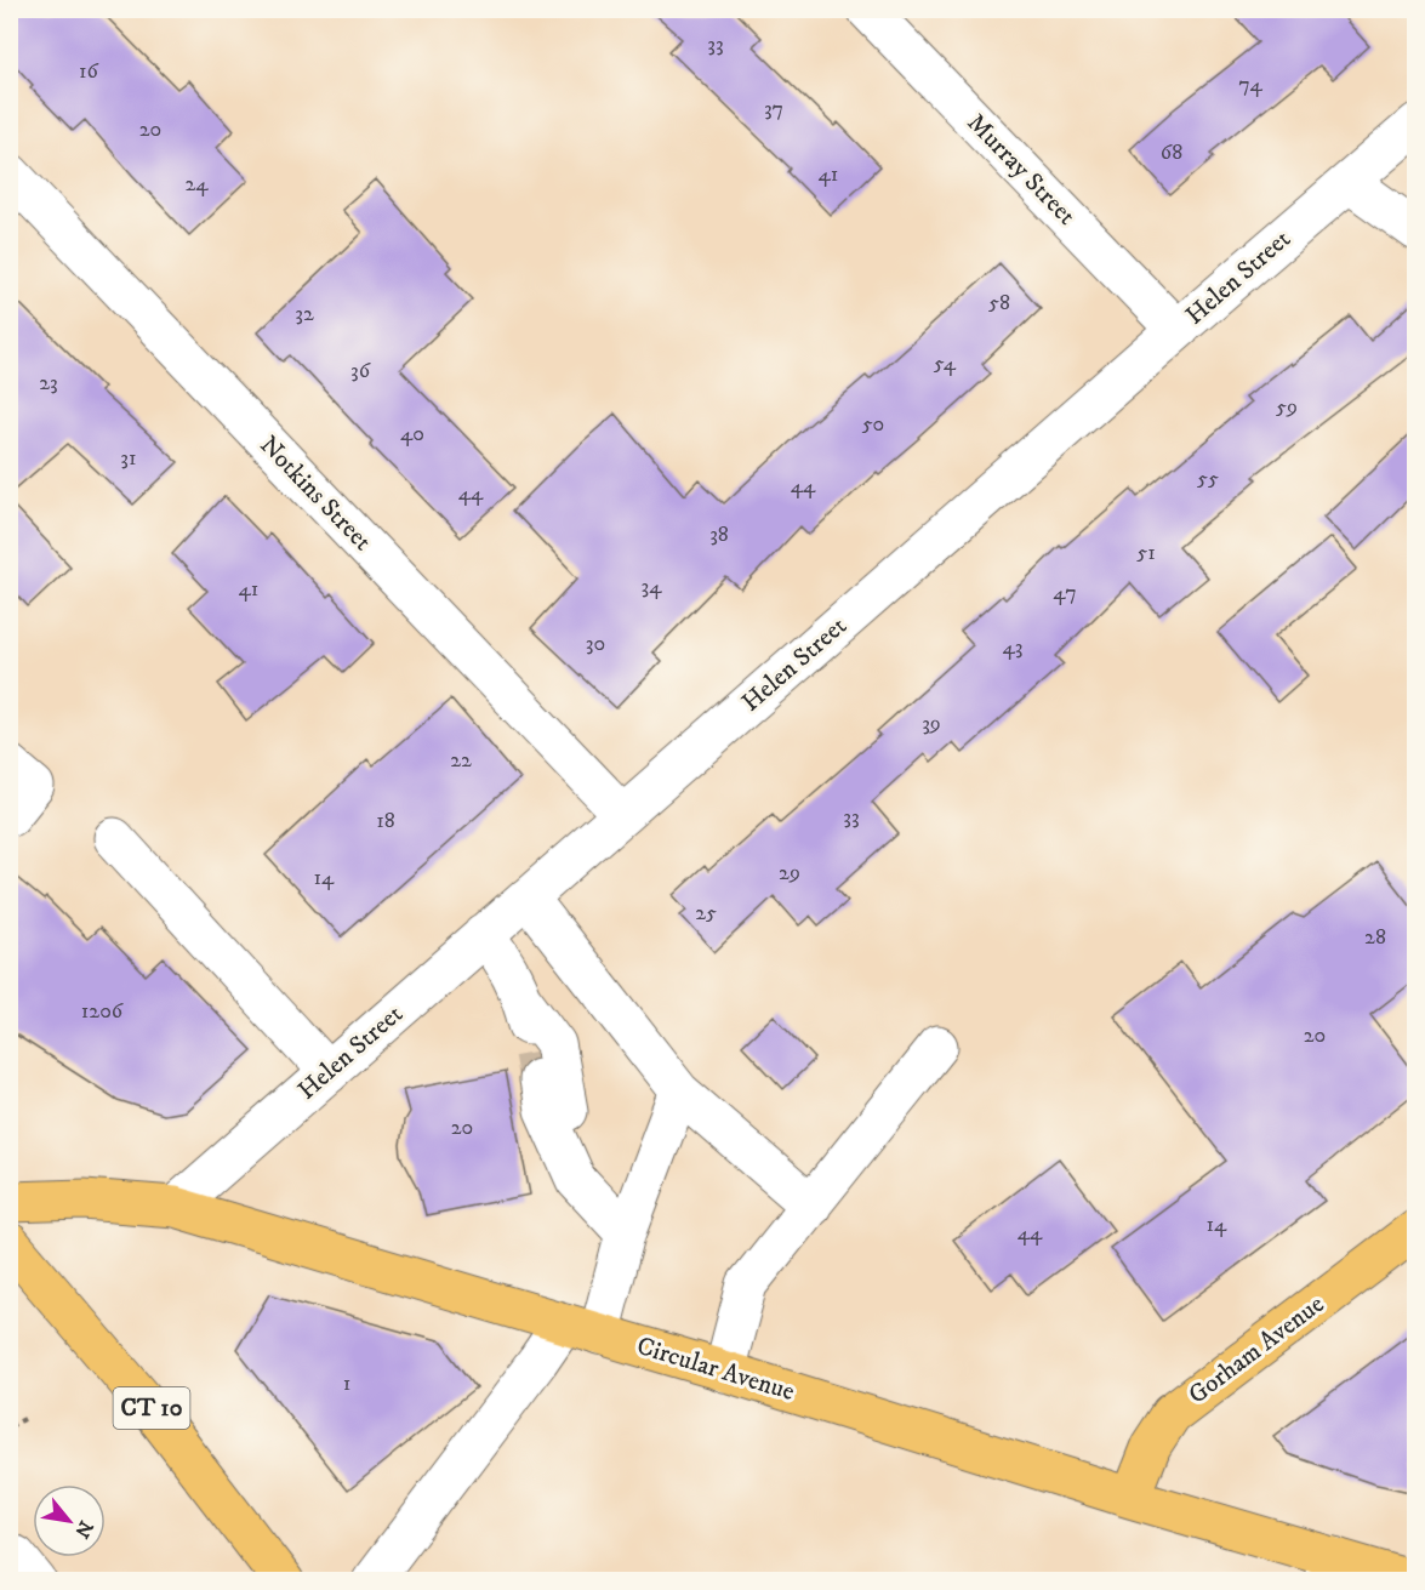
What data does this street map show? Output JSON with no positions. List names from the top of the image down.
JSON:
{
  "streets": {
    "main road": ["Gorham Avenue", "Circular Avenue", "CT 10"],
    "street": ["Murray Street", "Helen Street", "Notkins Street"]
  },
  "crossings": [
    ["Murray Street", "Helen Street"],
    ["Helen Street", "Notkins Street"],
    ["Helen Street", "Circular Avenue"],
    ["Gorham Avenue", "Circular Avenue"]
  ],
  "house_numbers": [
    "33",
    "16",
    "74",
    "37",
    "20",
    "68",
    "41",
    "24",
    "58",
    "32",
    "54",
    "36",
    "23",
    "59",
    "50",
    "40",
    "31",
    "55",
    "44",
    "44",
    "38",
    "51",
    "34",
    "41",
    "47",
    "30",
    "43",
    "39",
    "22",
    "33",
    "18",
    "29",
    "14",
    "25",
    "28",
    "1206",
    "20",
    "20",
    "14",
    "44",
    "1"
  ],
  "north": "bottom right"
}
